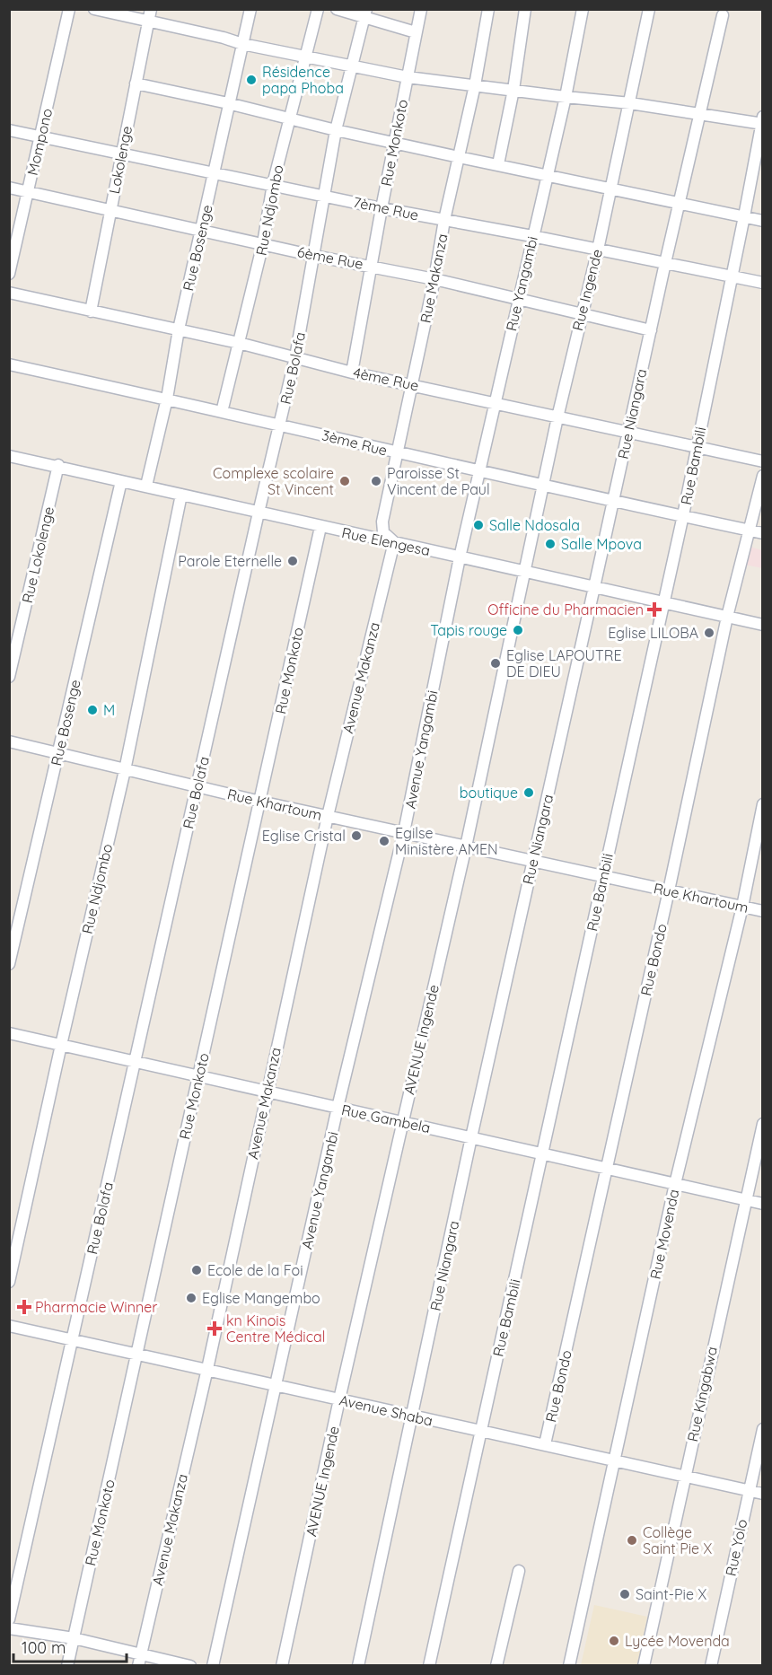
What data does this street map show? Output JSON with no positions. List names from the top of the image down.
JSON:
{
  "streets": {
    "street": [
      "Mompono",
      "Rue Monkoto",
      "Lokolenge",
      "7ème Rue",
      "Rue Ndjombo",
      "Rue Bosenge",
      "6ème Rue",
      "Rue Makanza",
      "Rue Yangambi",
      "Rue Ingende",
      "Rue Bolafa",
      "4ème Rue",
      "Rue Niangara",
      "3ème Rue",
      "Rue Bambili",
      "Rue Elengesa",
      "Rue Lokolenge",
      "Avenue Makanza",
      "Avenue Yangambi",
      "Rue Khartoum",
      "Rue Bondo",
      "AVENUE Ingende",
      "Rue Gambela",
      "Rue Movenda",
      "Rue Kingabwa",
      "Avenue Shaba",
      "Rue Yolo"
    ]
  },
  "crossings": [
    ["Mompono", "7ème Rue"],
    ["Mompono", "6ème Rue"],
    ["Rue Monkoto", "7ème Rue"],
    ["Rue Monkoto", "6ème Rue"],
    ["Rue Monkoto", "4ème Rue"],
    ["Rue Monkoto", "Rue Elengesa"],
    ["Rue Monkoto", "Rue Khartoum"],
    ["Rue Monkoto", "Rue Gambela"],
    ["Rue Monkoto", "Avenue Shaba"],
    ["Lokolenge", "7ème Rue"],
    ["Lokolenge", "6ème Rue"],
    ["Lokolenge", "4ème Rue"],
    ["7ème Rue", "Rue Ndjombo"],
    ["7ème Rue", "Rue Bosenge"],
    ["7ème Rue", "Rue Makanza"],
    ["7ème Rue", "Rue Yangambi"],
    ["7ème Rue", "Rue Ingende"],
    ["7ème Rue", "Rue Bolafa"],
    ["7ème Rue", "Rue Niangara"],
    ["7ème Rue", "Rue Bambili"],
    ["Rue Ndjombo", "6ème Rue"],
    ["Rue Ndjombo", "4ème Rue"],
    ["Rue Ndjombo", "3ème Rue"],
    ["Rue Ndjombo", "Rue Elengesa"],
    ["Rue Ndjombo", "Rue Khartoum"],
    ["Rue Ndjombo", "Rue Gambela"],
    ["Rue Bosenge", "6ème Rue"],
    ["Rue Bosenge", "4ème Rue"],
    ["Rue Bosenge", "3ème Rue"],
    ["Rue Bosenge", "Rue Elengesa"],
    ["Rue Bosenge", "Rue Khartoum"],
    ["6ème Rue", "Rue Makanza"],
    ["6ème Rue", "Rue Yangambi"],
    ["6ème Rue", "Rue Ingende"],
    ["6ème Rue", "Rue Bolafa"],
    ["6ème Rue", "Rue Niangara"],
    ["Rue Makanza", "4ème Rue"],
    ["Rue Makanza", "3ème Rue"],
    ["Rue Makanza", "Rue Elengesa"],
    ["Rue Makanza", "Avenue Makanza"],
    ["Rue Yangambi", "4ème Rue"],
    ["Rue Yangambi", "3ème Rue"],
    ["Rue Yangambi", "Rue Elengesa"],
    ["Rue Yangambi", "Avenue Yangambi"],
    ["Rue Ingende", "4ème Rue"],
    ["Rue Ingende", "3ème Rue"],
    ["Rue Ingende", "Rue Elengesa"],
    ["Rue Ingende", "AVENUE Ingende"],
    ["Rue Bolafa", "4ème Rue"],
    ["Rue Bolafa", "3ème Rue"],
    ["Rue Bolafa", "Rue Elengesa"],
    ["Rue Bolafa", "Rue Khartoum"],
    ["Rue Bolafa", "Rue Gambela"],
    ["Rue Bolafa", "Avenue Shaba"],
    ["4ème Rue", "Rue Niangara"],
    ["4ème Rue", "Rue Bambili"],
    ["Rue Niangara", "3ème Rue"],
    ["Rue Niangara", "Rue Elengesa"],
    ["Rue Niangara", "Rue Khartoum"],
    ["Rue Niangara", "Rue Gambela"],
    ["Rue Niangara", "Avenue Shaba"],
    ["3ème Rue", "Rue Bambili"],
    ["3ème Rue", "Rue Bondo"],
    ["Rue Bambili", "Rue Elengesa"],
    ["Rue Bambili", "Rue Khartoum"],
    ["Rue Bambili", "Rue Gambela"],
    ["Rue Bambili", "Avenue Shaba"],
    ["Rue Elengesa", "Rue Lokolenge"],
    ["Rue Elengesa", "Avenue Makanza"],
    ["Rue Elengesa", "Avenue Yangambi"],
    ["Rue Elengesa", "Rue Bondo"],
    ["Rue Elengesa", "AVENUE Ingende"],
    ["Avenue Makanza", "Rue Khartoum"],
    ["Avenue Makanza", "Rue Gambela"],
    ["Avenue Makanza", "Avenue Shaba"],
    ["Avenue Yangambi", "Rue Khartoum"],
    ["Avenue Yangambi", "Rue Gambela"],
    ["Avenue Yangambi", "Avenue Shaba"],
    ["Rue Khartoum", "Rue Bondo"],
    ["Rue Khartoum", "AVENUE Ingende"],
    ["Rue Khartoum", "Rue Movenda"],
    ["Rue Bondo", "Rue Gambela"],
    ["Rue Bondo", "Avenue Shaba"],
    ["AVENUE Ingende", "Rue Gambela"],
    ["AVENUE Ingende", "Avenue Shaba"],
    ["Rue Gambela", "Rue Movenda"],
    ["Rue Gambela", "Rue Kingabwa"],
    ["Rue Movenda", "Avenue Shaba"],
    ["Rue Kingabwa", "Avenue Shaba"],
    ["Avenue Shaba", "Rue Yolo"]
  ],
  "places": {
    "other": [
      "Résidence papa Phoba",
      "Complexe scolaire St Vincent",
      "Paroisse St Vincent de Paul",
      "Salle Ndosala",
      "Salle Mpova",
      "Parole Eternelle",
      "Tapis rouge",
      "Eglise LILOBA",
      "Eglise LAPOUTRE DE DIEU",
      "M",
      "boutique",
      "Eglise Cristal",
      "Egilse Ministère AMEN",
      "Ecole de la Foi",
      "Eglise Mangembo",
      "Collège Saint Pie X",
      "Saint-Pie X",
      "Lycée Movenda"
    ],
    "health": ["Officine du Pharmacien", "Pharmacie Winner", "kn Kinois Centre Médical"]
  },
  "scale_bar": "100 m"
}
